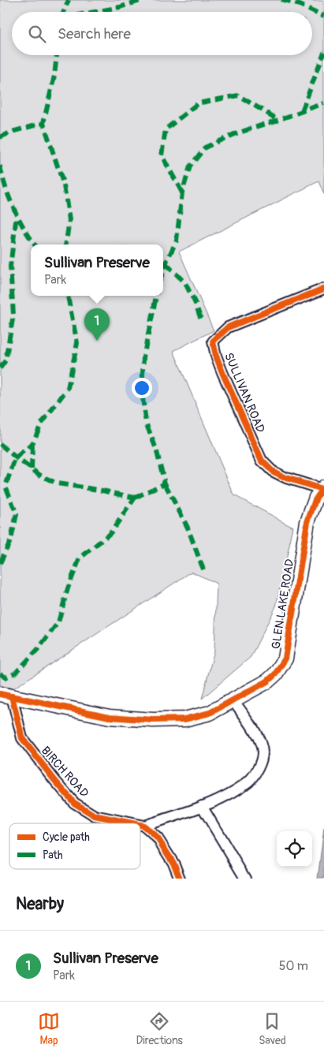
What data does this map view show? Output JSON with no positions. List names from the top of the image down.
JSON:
{
  "streets": {
    "street": ["SULLIVAN ROAD", "GLEN LAKE ROAD", "BIRCH ROAD"]
  },
  "crossings": [
    ["SULLIVAN ROAD", "GLEN LAKE ROAD"],
    ["GLEN LAKE ROAD", "BIRCH ROAD"]
  ],
  "legend": ["Cycle path", "Path"],
  "page": {
    "search": "Search here",
    "popup": ["Sullivan Preserve", "Park"],
    "pins": "1",
    "heading": "Nearby",
    "list": [
      {
        "mark": "1",
        "name": "Sullivan Preserve",
        "note": "Park",
        "value": "50 m"
      }
    ],
    "nav": ["Map", "Directions", "Saved"]
  }
}
